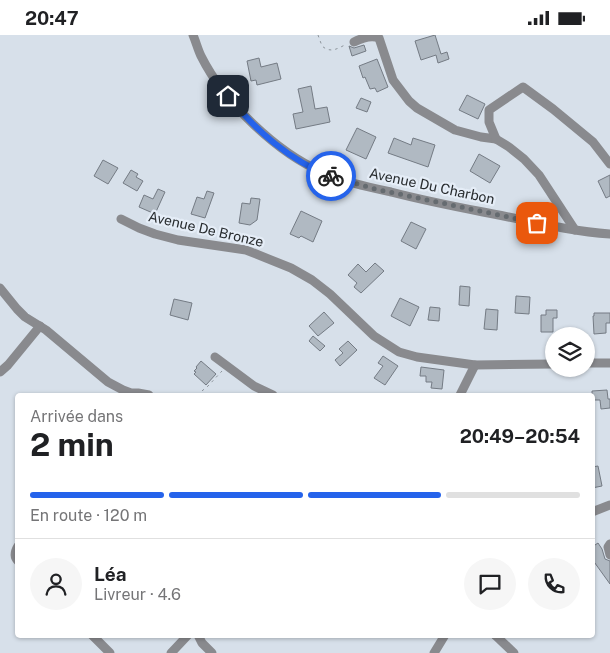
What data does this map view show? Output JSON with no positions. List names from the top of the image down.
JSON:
{
  "streets": {
    "street": ["Avenue Du Charbon", "Avenue De Bronze"]
  },
  "page": {
    "status": "20:47",
    "heading": ["2 min", "Arrivée dans", "20:49–20:54"],
    "panel": ["Léa", "Livreur · 4.6"],
    "bar": "En route · 120 m"
  }
}
